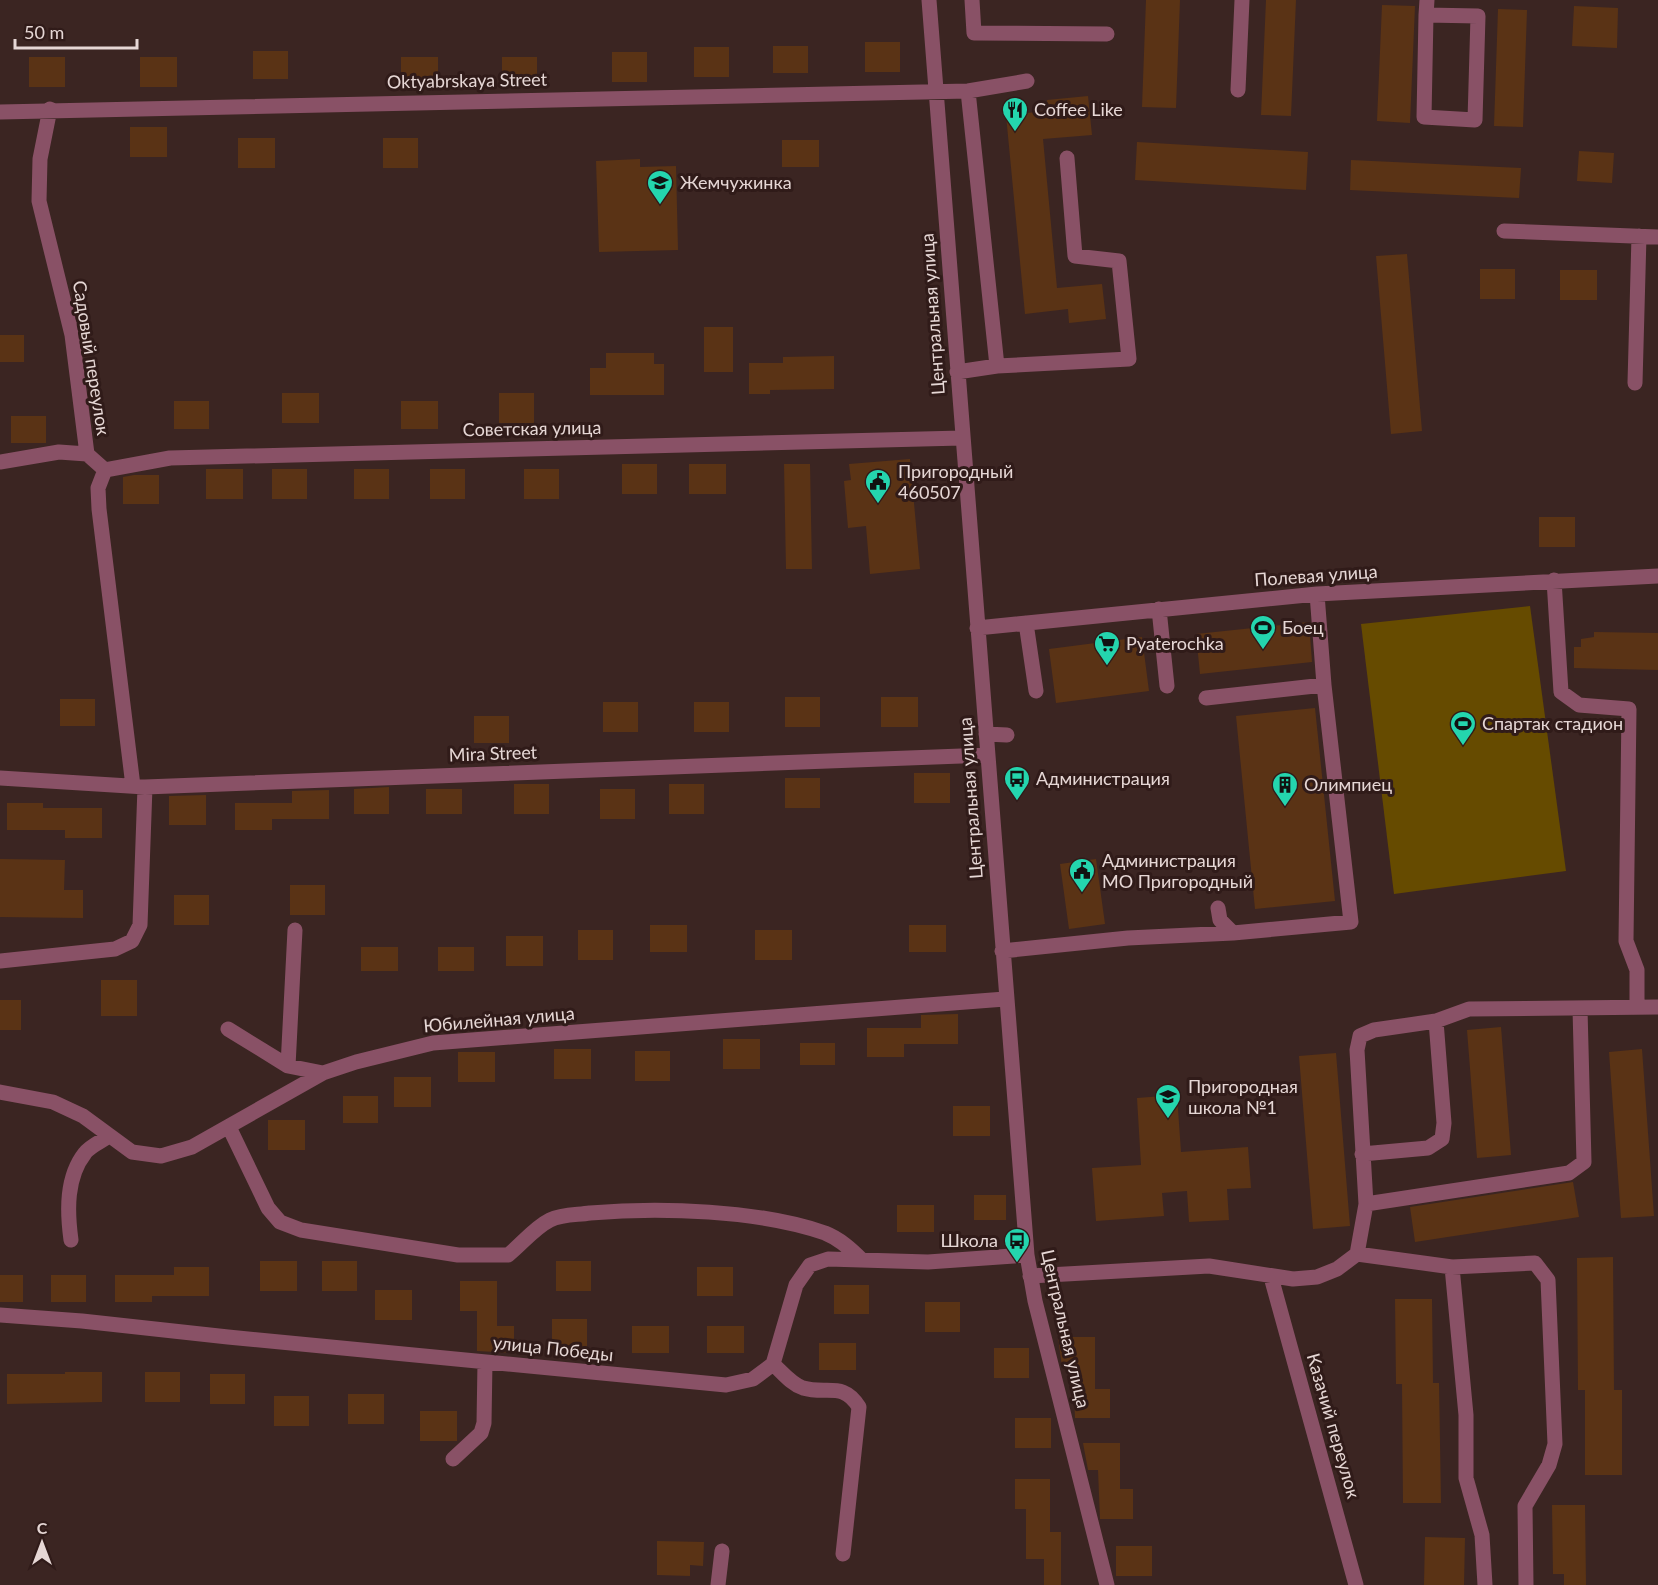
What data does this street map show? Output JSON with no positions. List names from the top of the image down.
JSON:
{
  "streets": {
    "street": [
      "Oktyabrskaya Street",
      "Центральная улица",
      "Садовый переулок",
      "Советская улица",
      "Полевая улица",
      "Mira Street",
      "Юбилейная улица",
      "улица Победы",
      "Казачий переулок"
    ]
  },
  "crossings": [
    ["Oktyabrskaya Street", "Центральная улица"],
    ["Oktyabrskaya Street", "Садовый переулок"],
    ["Центральная улица", "Советская улица"],
    ["Центральная улица", "Полевая улица"],
    ["Центральная улица", "Mira Street"],
    ["Центральная улица", "Юбилейная улица"],
    ["Садовый переулок", "Советская улица"]
  ],
  "places": {
    "restaurant": ["Coffee Like"],
    "school or university": ["Жемчужинка", "Пригородная школа №1"],
    "public building": ["Пригородный 460507", "Администрация МО Пригородный"],
    "sports": ["Боец", "Спартак стадион"],
    "supermarket": ["Pyaterochka"],
    "bus stop": ["Администрация", "Школа"],
    "building": ["Олимпиец"]
  },
  "scale_bar": "50 m",
  "north": "top"
}
